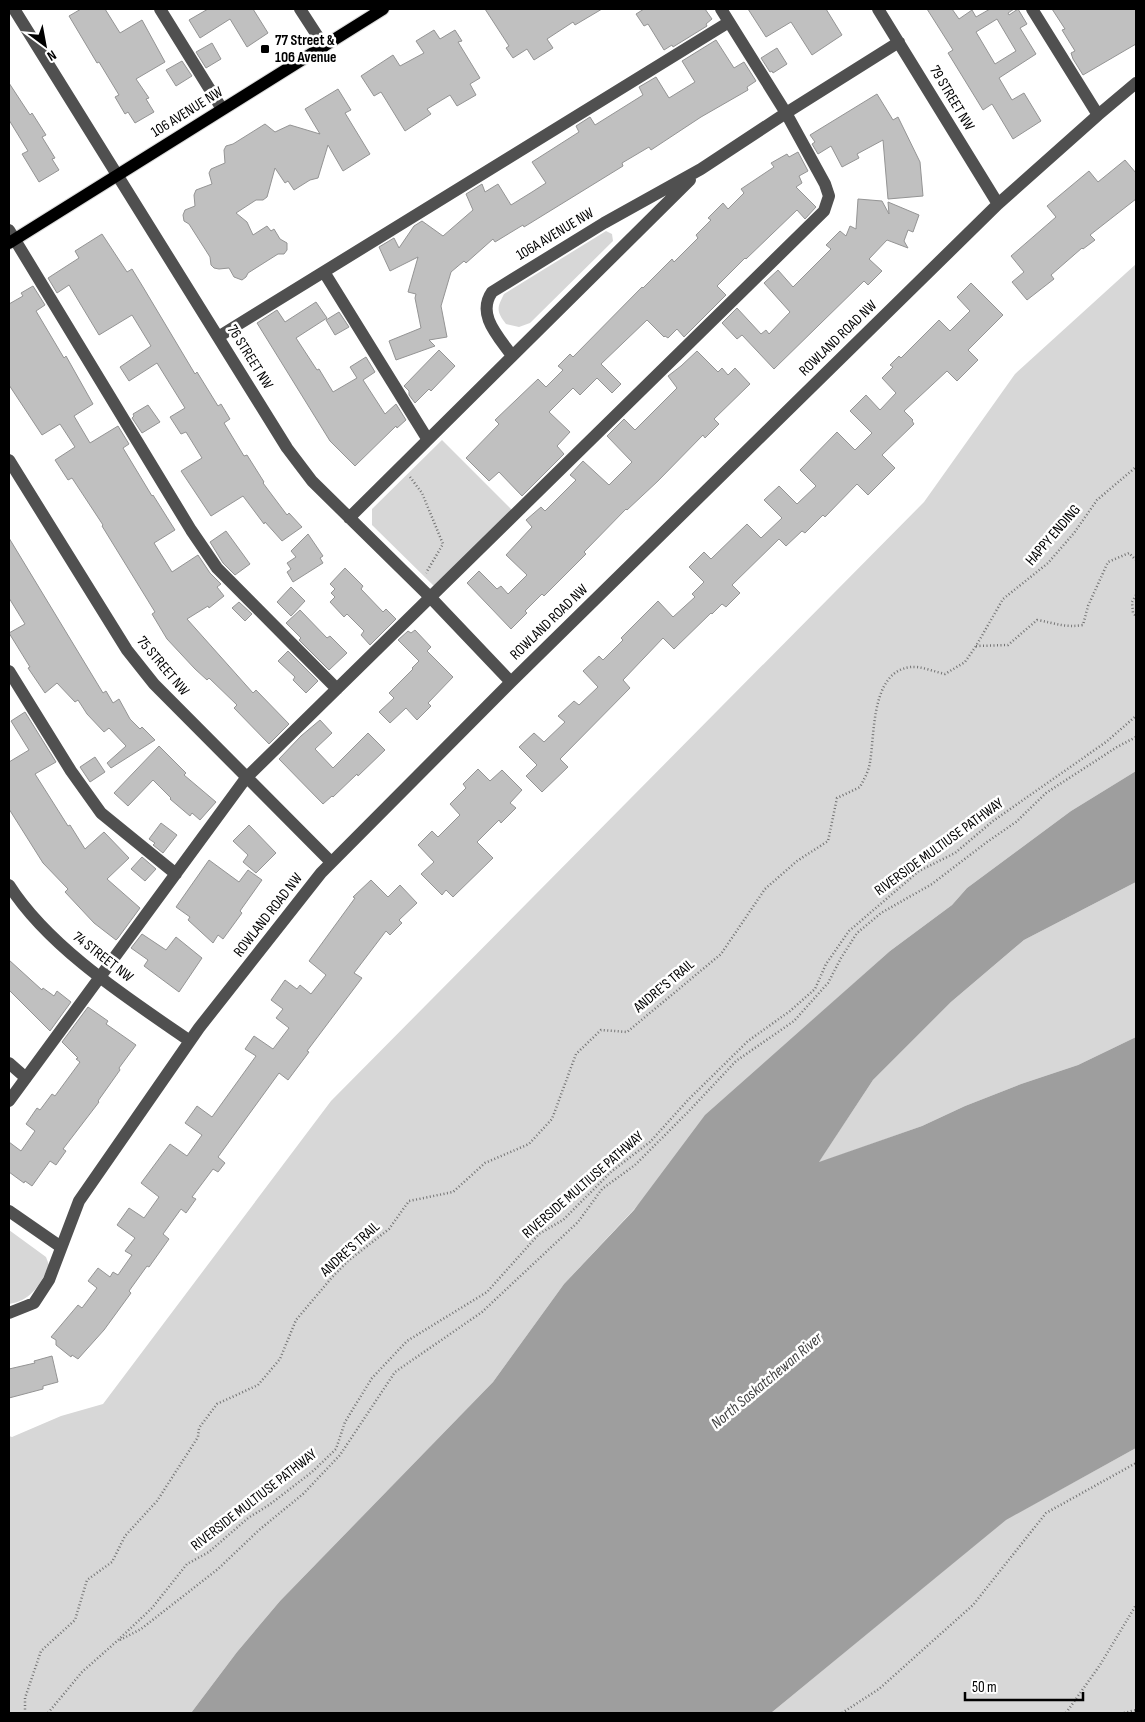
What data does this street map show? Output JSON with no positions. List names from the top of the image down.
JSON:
{
  "streets": {
    "main road": ["106 AVENUE NW"],
    "street": [
      "79 STREET NW",
      "106A AVENUE NW",
      "ROWLAND ROAD NW",
      "76 STREET NW",
      "75 STREET NW",
      "74 STREET NW"
    ],
    "path": ["HAPPY ENDING", "RIVERSIDE MULTIUSE PATHWAY", "ANDRE'S TRAIL"]
  },
  "crossings": [
    ["79 STREET NW", "106A AVENUE NW"],
    ["79 STREET NW", "ROWLAND ROAD NW"],
    ["106 AVENUE NW", "76 STREET NW"],
    ["106A AVENUE NW", "76 STREET NW"],
    ["ROWLAND ROAD NW", "76 STREET NW"],
    ["ROWLAND ROAD NW", "75 STREET NW"],
    ["ROWLAND ROAD NW", "74 STREET NW"],
    ["HAPPY ENDING", "ANDRE'S TRAIL"]
  ],
  "water": ["North Saskatchewan River"],
  "places": {
    "transit": ["77 Street & 106 Avenue"]
  },
  "scale_bar": "50 m",
  "north": "bottom right"
}
